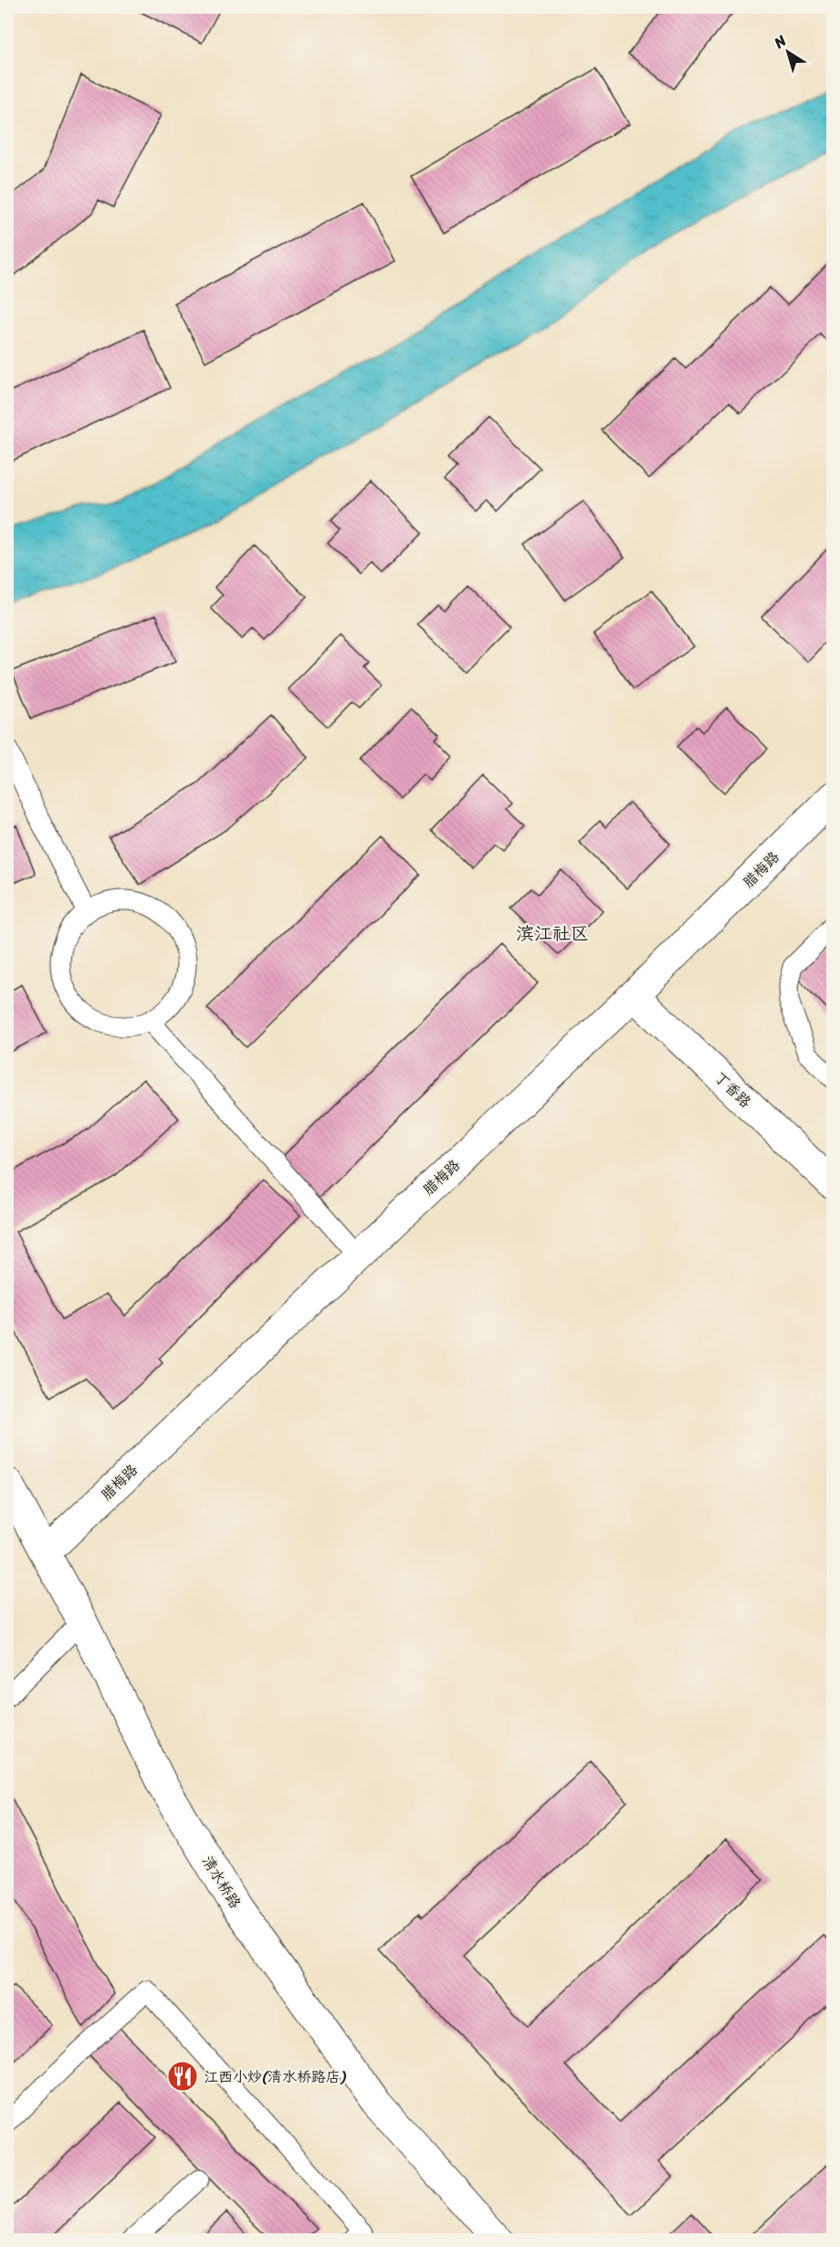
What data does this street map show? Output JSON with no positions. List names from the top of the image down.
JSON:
{
  "streets": {
    "street": ["腊梅路", "丁香路", "清水桥路"]
  },
  "crossings": [
    ["腊梅路", "丁香路"],
    ["腊梅路", "清水桥路"]
  ],
  "districts": ["滨江社区"],
  "places": {
    "restaurant": ["江西小炒(清水桥路店)"]
  },
  "north": "top left"
}
